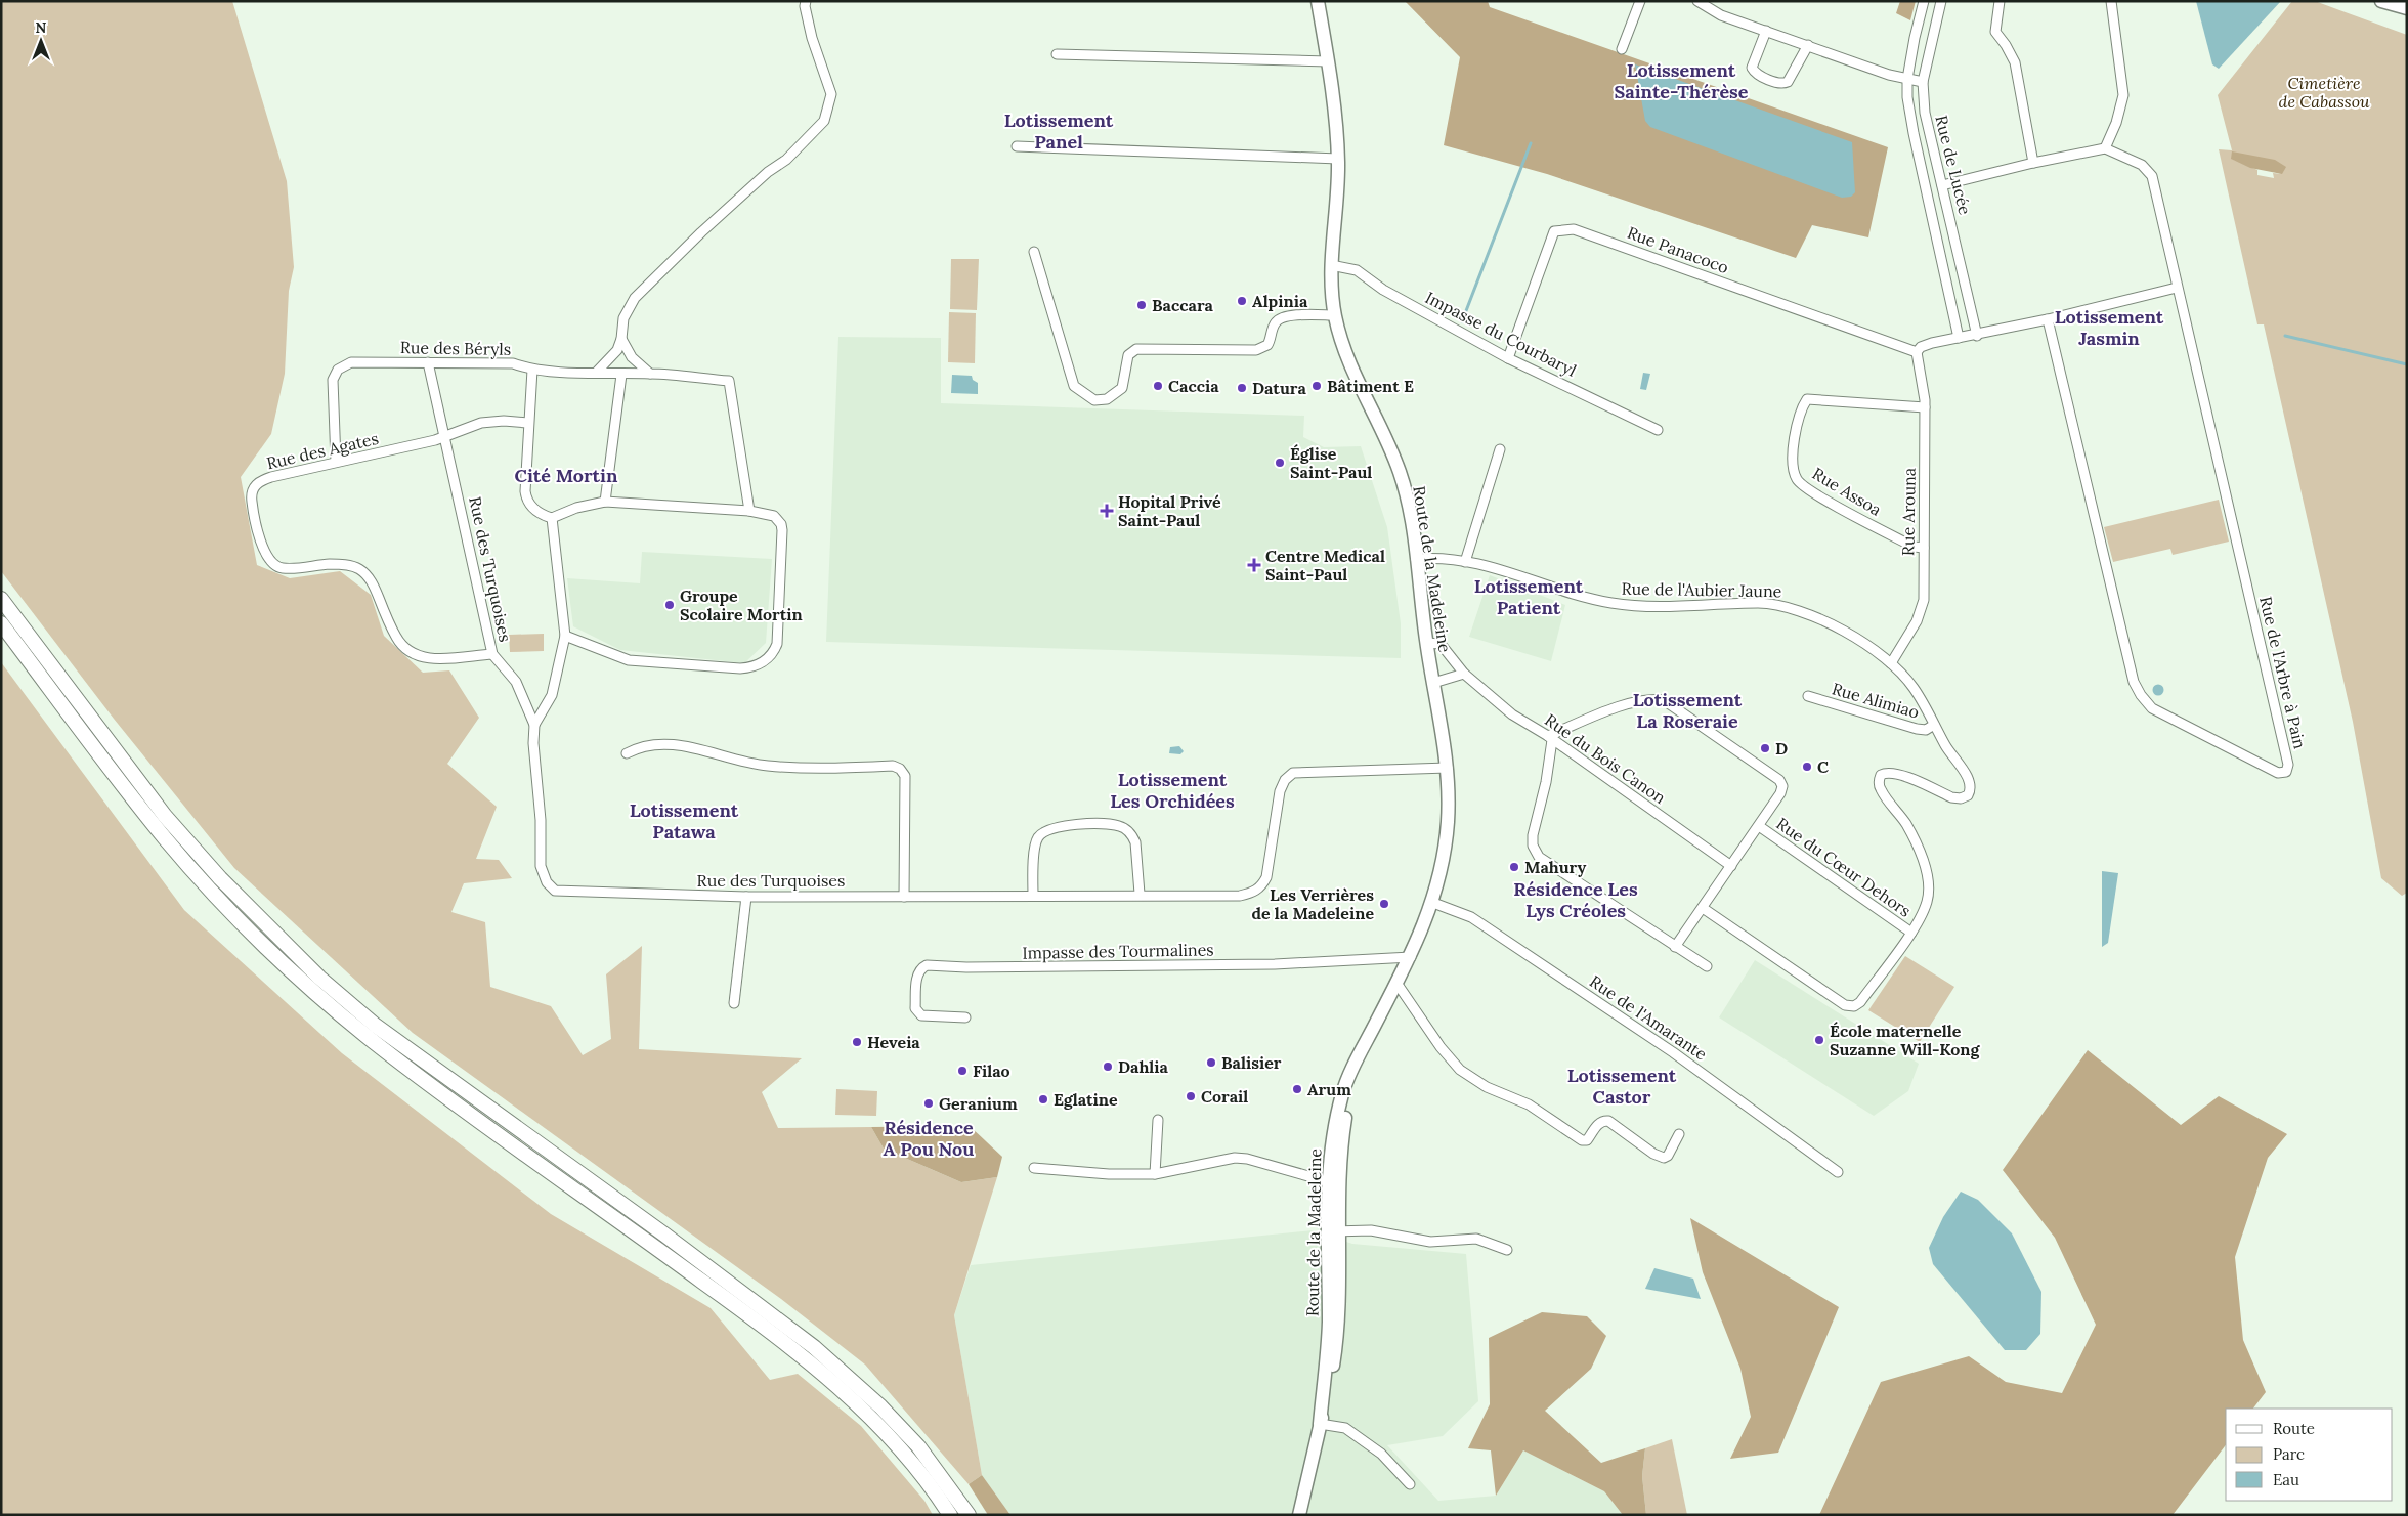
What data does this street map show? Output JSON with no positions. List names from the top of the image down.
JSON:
{
  "streets": {
    "main road": ["Route de la Madeleine"],
    "street": [
      "Rue de Lucée",
      "Rue Panacoco",
      "Impasse du Courbaryl",
      "Rue des Béryls",
      "Rue des Agates",
      "Rue Assoa",
      "Rue Arouna",
      "Rue des Turquoises",
      "Rue de l'Aubier Jaune",
      "Rue de l'Arbre à Pain",
      "Rue Alimiao",
      "Rue du Bois Canon",
      "Rue du Cœur Dehors",
      "Impasse des Tourmalines",
      "Rue de l'Amarante"
    ]
  },
  "crossings": [
    ["Rue Panacoco", "Impasse du Courbaryl"],
    ["Rue Panacoco", "Rue Arouna"],
    ["Impasse du Courbaryl", "Route de la Madeleine"],
    ["Rue des Béryls", "Rue des Agates"],
    ["Rue des Béryls", "Rue des Turquoises"],
    ["Rue des Agates", "Rue des Turquoises"],
    ["Rue Assoa", "Rue Arouna"],
    ["Rue Arouna", "Rue de l'Aubier Jaune"],
    ["Rue des Turquoises", "Route de la Madeleine"],
    ["Route de la Madeleine", "Rue de l'Aubier Jaune"],
    ["Route de la Madeleine", "Rue du Bois Canon"],
    ["Route de la Madeleine", "Impasse des Tourmalines"],
    ["Route de la Madeleine", "Rue de l'Amarante"],
    ["Rue de l'Aubier Jaune", "Rue Alimiao"],
    ["Rue de l'Aubier Jaune", "Rue du Cœur Dehors"]
  ],
  "districts": [
    "Lotissement Sainte-Thérèse",
    "Lotissement Panel",
    "Lotissement Jasmin",
    "Cité Mortin",
    "Lotissement Patient",
    "Lotissement La Roseraie",
    "Lotissement Les Orchidées",
    "Lotissement Patawa",
    "Résidence Les Lys Créoles",
    "Lotissement Castor",
    "Résidence A Pou Nou"
  ],
  "parks": ["Cimetière de Cabassou"],
  "places": {
    "other": [
      "Alpinia",
      "Baccara",
      "Caccia",
      "Bâtiment E",
      "Datura",
      "Église Saint-Paul",
      "Groupe Scolaire Mortin",
      "D",
      "C",
      "Mahury",
      "Les Verrières de la Madeleine",
      "École maternelle Suzanne Will-Kong",
      "Heveia",
      "Balisier",
      "Dahlia",
      "Filao",
      "Arum",
      "Corail",
      "Eglatine",
      "Geranium"
    ],
    "health": ["Hopital Privé Saint-Paul", "Centre Medical Saint-Paul"]
  },
  "legend": ["Route", "Parc", "Eau"],
  "north": "top"
}
